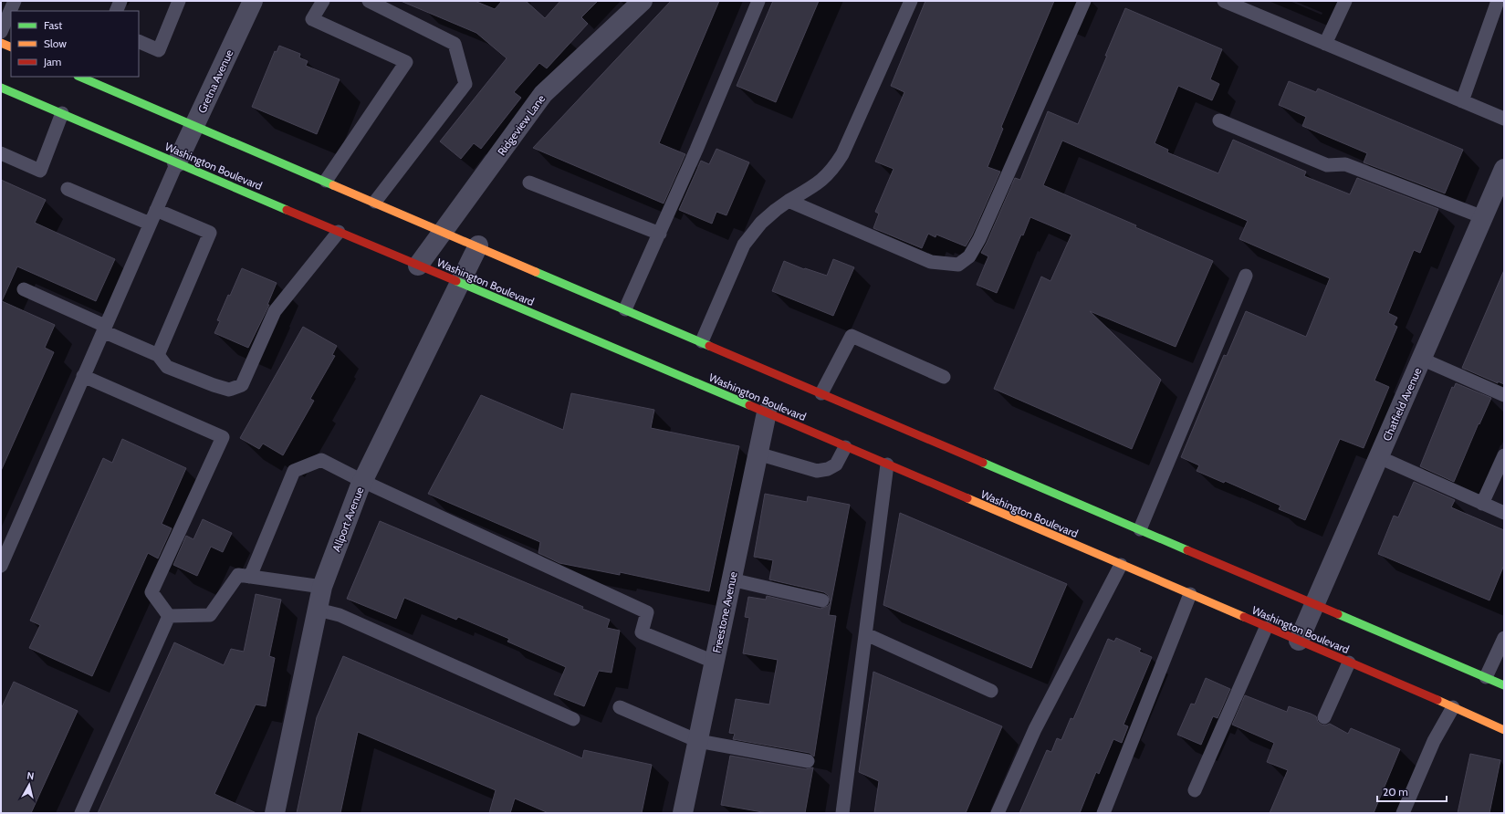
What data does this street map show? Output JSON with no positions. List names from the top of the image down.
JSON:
{
  "streets": {
    "main road": ["Washington Boulevard"],
    "street": [
      "Gretna Avenue",
      "Ridgeview Lane",
      "Chatfield Avenue",
      "Allport Avenue",
      "Freestone Avenue"
    ]
  },
  "crossings": [
    ["Gretna Avenue", "Washington Boulevard"],
    ["Ridgeview Lane", "Washington Boulevard"],
    ["Washington Boulevard", "Chatfield Avenue"],
    ["Washington Boulevard", "Allport Avenue"],
    ["Washington Boulevard", "Freestone Avenue"]
  ],
  "legend": ["Fast", "Slow", "Jam"],
  "scale_bar": "20 m",
  "north": "top"
}
